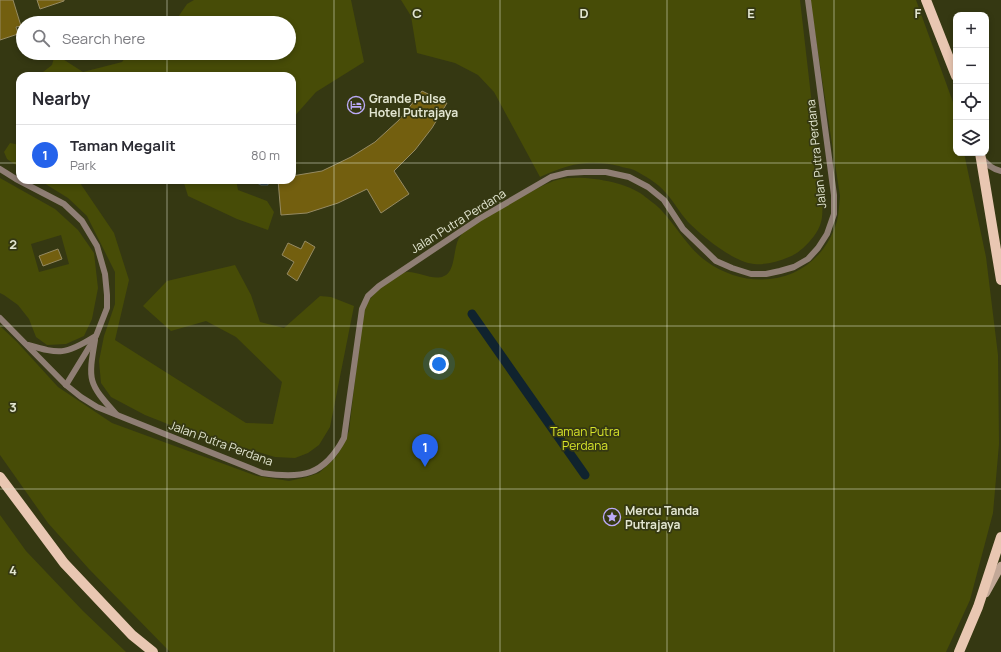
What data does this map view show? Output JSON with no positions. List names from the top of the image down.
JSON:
{
  "streets": {
    "street": ["Jalan Putra Perdana"]
  },
  "parks": ["Taman Putra Perdana"],
  "places": {
    "hotel": ["Grande Pulse Hotel Putrajaya"],
    "place": ["Mercu Tanda Putrajaya"]
  },
  "page": {
    "map_buttons": ["+", "−"],
    "search": "Search here",
    "heading": "Nearby",
    "list": [
      {
        "mark": "1",
        "name": "Taman Megalit",
        "note": "Park",
        "value": "80 m"
      }
    ],
    "pins": "1"
  },
  "grid": {
    "columns": [
      "C",
      "D",
      "E",
      "F"
    ],
    "rows": ["2", "3", "4"]
  }
}
